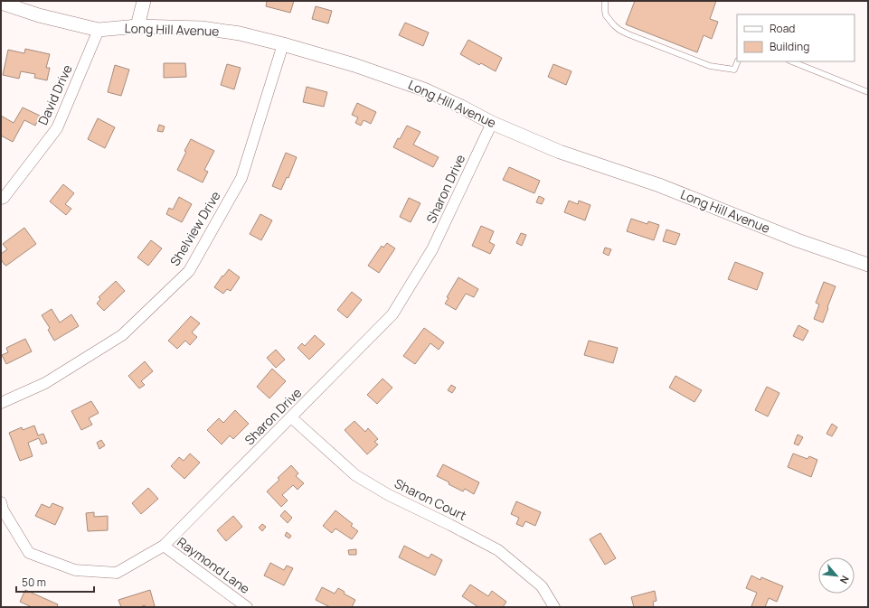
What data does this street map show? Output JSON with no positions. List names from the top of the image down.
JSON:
{
  "streets": {
    "street": [
      "Long Hill Avenue",
      "David Drive",
      "Sharon Drive",
      "Shelview Drive",
      "Sharon Court",
      "Raymond Lane"
    ]
  },
  "crossings": [
    ["Long Hill Avenue", "David Drive"],
    ["Long Hill Avenue", "Sharon Drive"],
    ["Long Hill Avenue", "Shelview Drive"],
    ["Sharon Drive", "Sharon Court"],
    ["Sharon Drive", "Raymond Lane"]
  ],
  "legend": ["Road", "Building"],
  "scale_bar": "50 m",
  "north": "bottom right"
}
